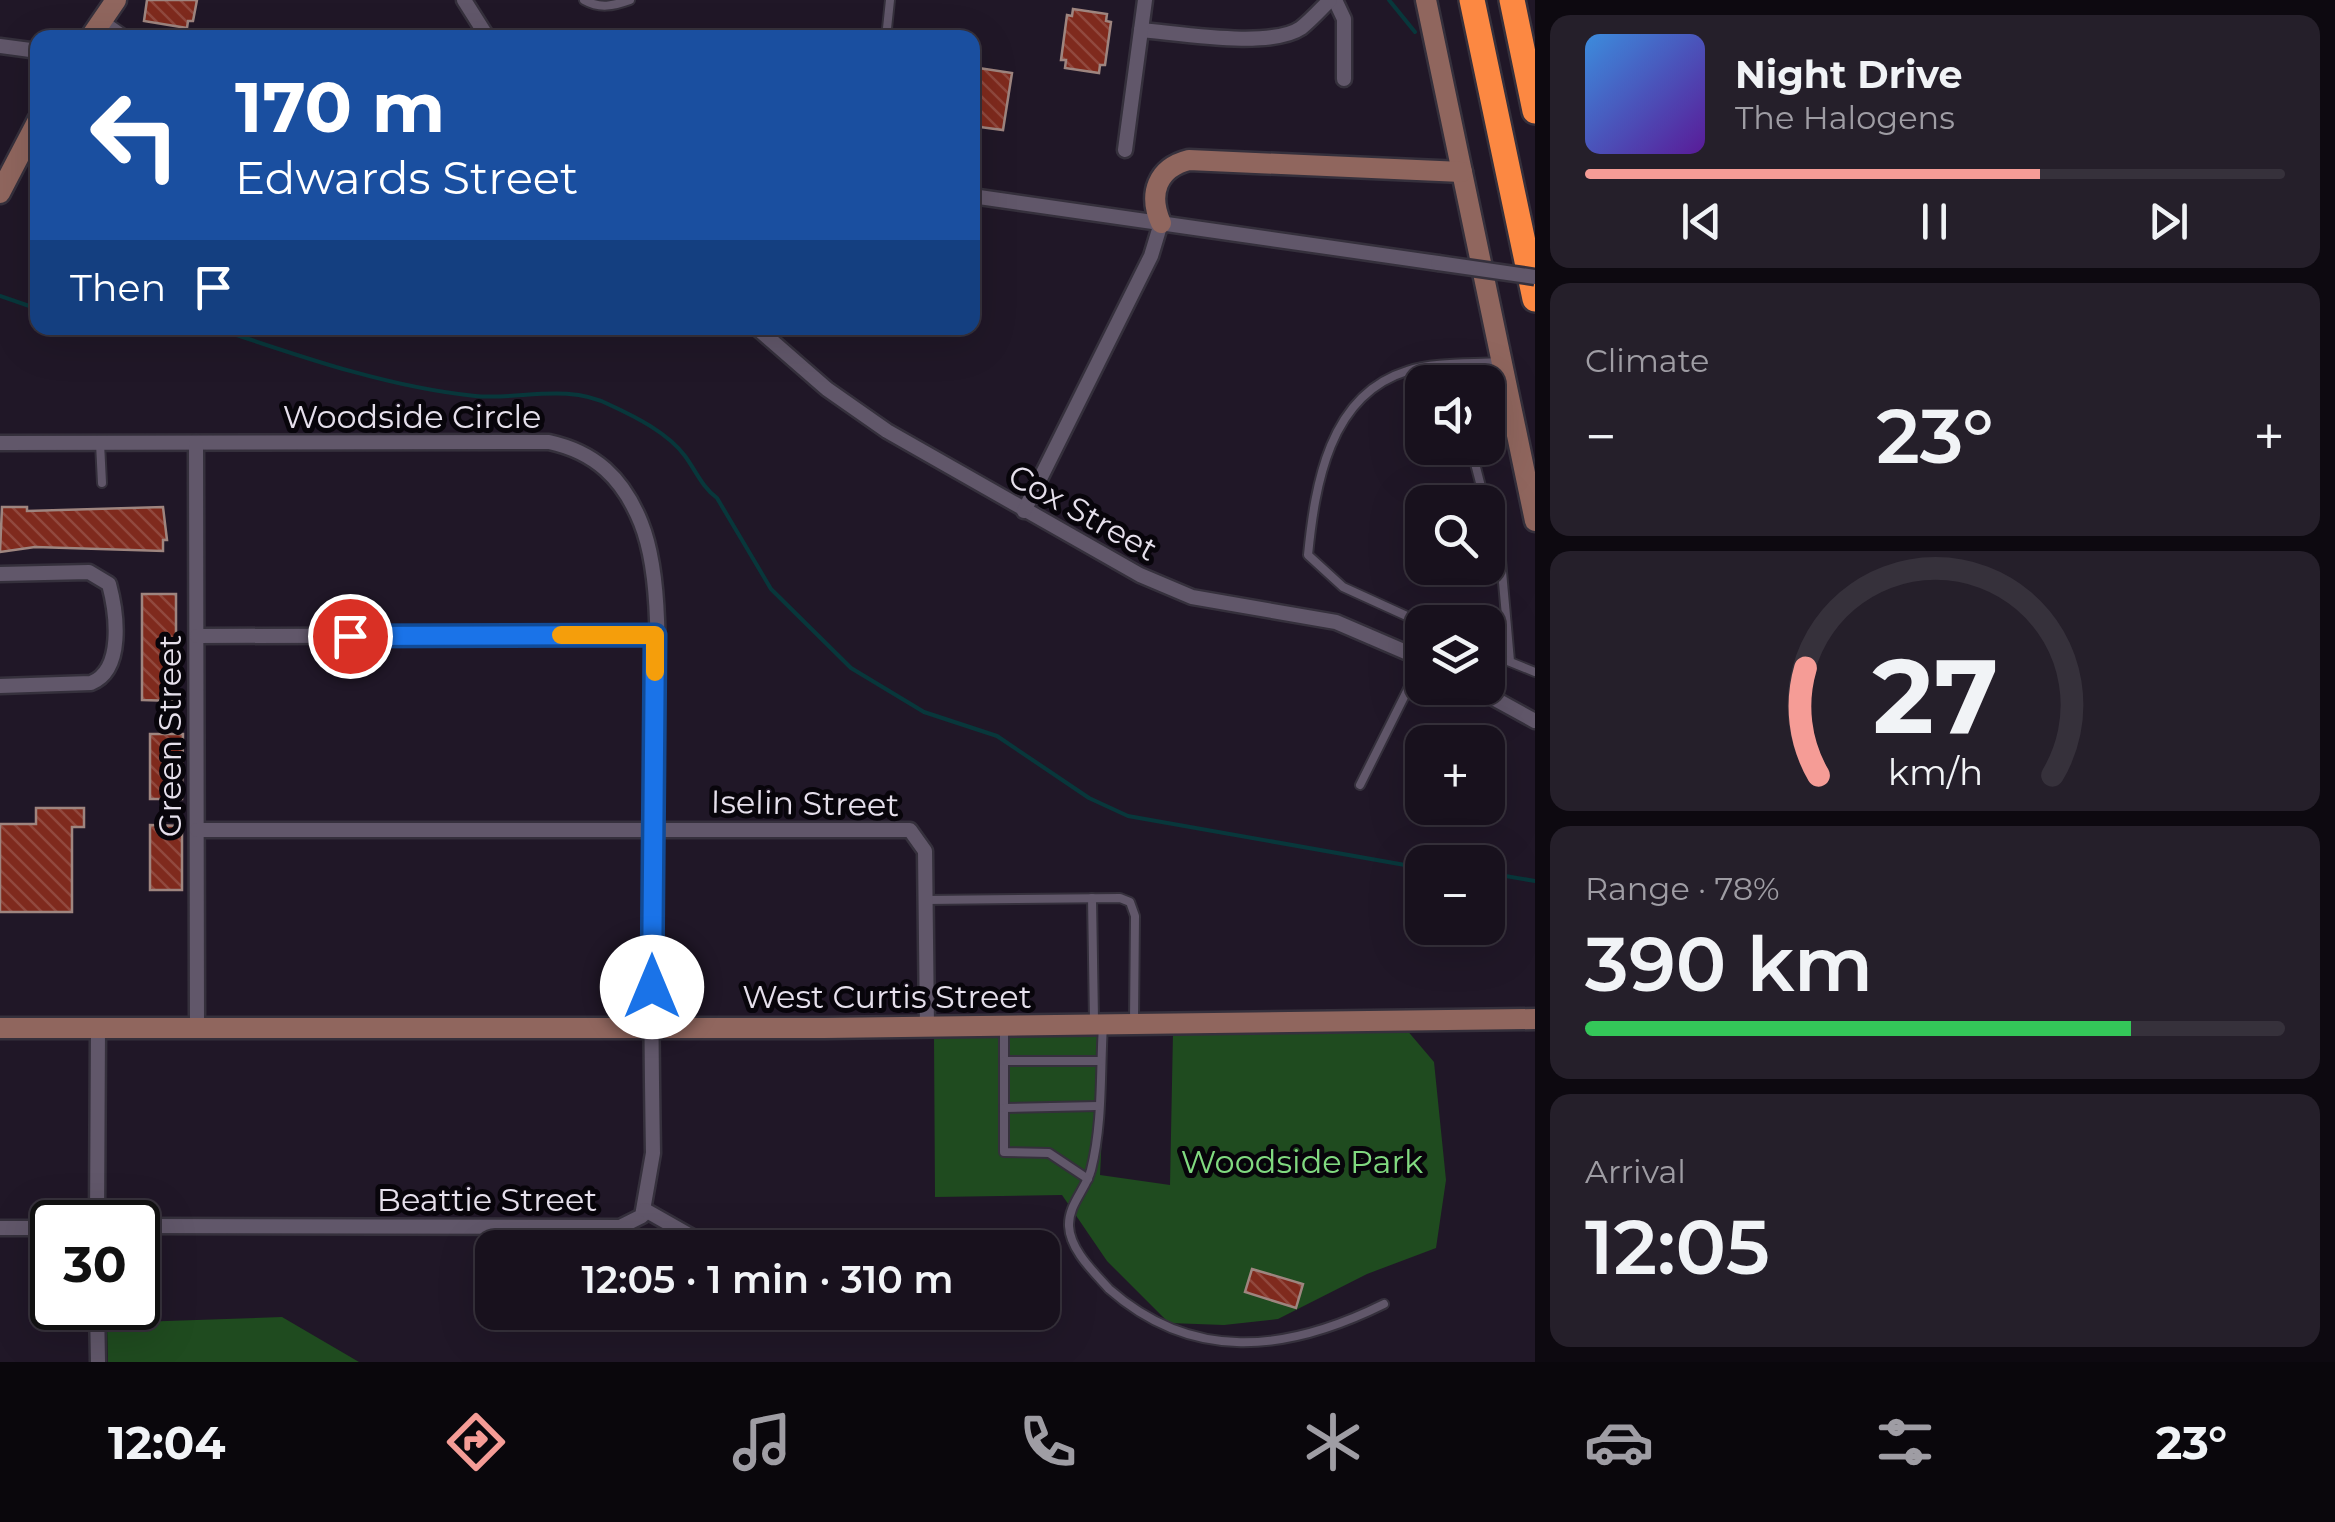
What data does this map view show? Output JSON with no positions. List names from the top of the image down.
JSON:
{
  "streets": {
    "street": [
      "Woodside Circle",
      "Cox Street",
      "Green Street",
      "Iselin Street",
      "West Curtis Street",
      "Beattie Street"
    ]
  },
  "crossings": [
    ["Woodside Circle", "Green Street"],
    ["Woodside Circle", "Iselin Street"],
    ["Woodside Circle", "West Curtis Street"],
    ["Woodside Circle", "Beattie Street"],
    ["Green Street", "Iselin Street"],
    ["Green Street", "West Curtis Street"],
    ["Iselin Street", "West Curtis Street"],
    ["West Curtis Street", "Beattie Street"]
  ],
  "parks": ["Woodside Park"],
  "page": {
    "turn": ["170 m", "Edwards Street"],
    "song": ["Night Drive", "The Halogens"],
    "then": "Then",
    "tile": [
      "Climate",
      ["Range · 78%", "390 km"],
      ["Arrival", "12:05"]
    ],
    "map_buttons": ["+", "−"],
    "heat": ["−", "23°", "+"],
    "limit": "30",
    "trip": "12:05 · 1 min · 310 m",
    "tabs": ["12:04", "23°"],
    "gauge": ["27", "km/h"]
  }
}
